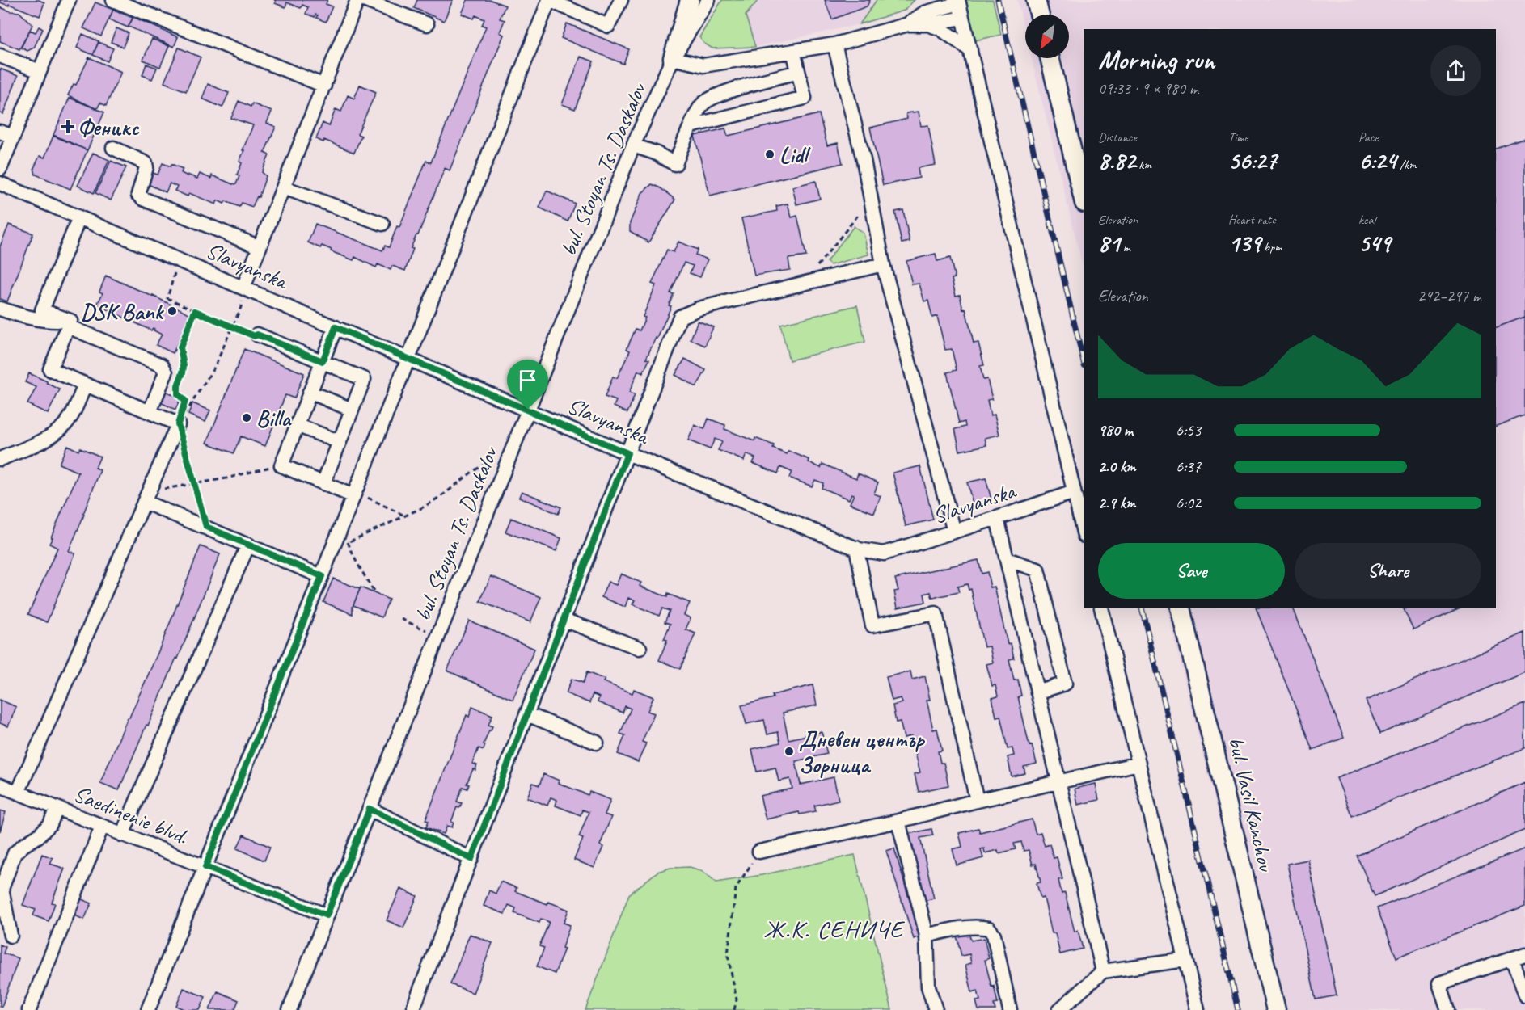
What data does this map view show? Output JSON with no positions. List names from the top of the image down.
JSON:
{
  "streets": {
    "main road": ["bul. Vasil Kanchov"],
    "street": ["bul. Stoyan Ts. Daskalov", "Slavyanska", "Saedinenie blvd."]
  },
  "crossings": [
    ["bul. Stoyan Ts. Daskalov", "Slavyanska"],
    ["bul. Stoyan Ts. Daskalov", "Saedinenie blvd."]
  ],
  "districts": ["Ж.К. СЕНИЧЕ"],
  "places": {
    "health": ["Феникс"],
    "other": [
      "Lidl",
      "DSK Bank",
      "Billa",
      "Дневен център Зорница"
    ]
  },
  "north": "bottom left",
  "page": {
    "heading": ["Morning run", "09:33 · 9 × 980 m"],
    "stats": [
      ["Distance", "8.82 km"],
      ["Time", "56:27"],
      ["Pace", "6:24 /km"],
      ["Elevation", "81 m"],
      ["Heart rate", "139 bpm"],
      ["kcal", "549"]
    ],
    "chart": ["Elevation", "292–297 m"],
    "list": [
      {
        "name": "980 m",
        "note": "6:53"
      },
      {
        "name": "2.0 km",
        "note": "6:37"
      },
      {
        "name": "2.9 km",
        "note": "6:02"
      }
    ],
    "buttons": ["Save", "Share"]
  }
}
